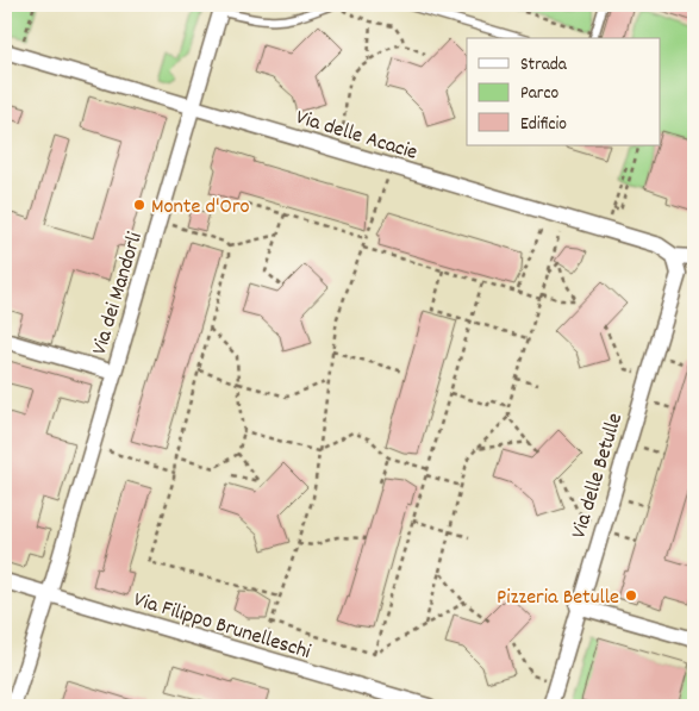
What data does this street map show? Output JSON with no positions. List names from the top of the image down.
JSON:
{
  "streets": {
    "street": [
      "Via delle Acacie",
      "Via dei Mandorli",
      "Via delle Betulle",
      "Via Filippo Brunelleschi"
    ]
  },
  "crossings": [
    ["Via delle Acacie", "Via dei Mandorli"],
    ["Via delle Acacie", "Via delle Betulle"],
    ["Via dei Mandorli", "Via Filippo Brunelleschi"]
  ],
  "places": ["Monte d'Oro", "Pizzeria Betulle"],
  "legend": ["Strada", "Parco", "Edificio"]
}
